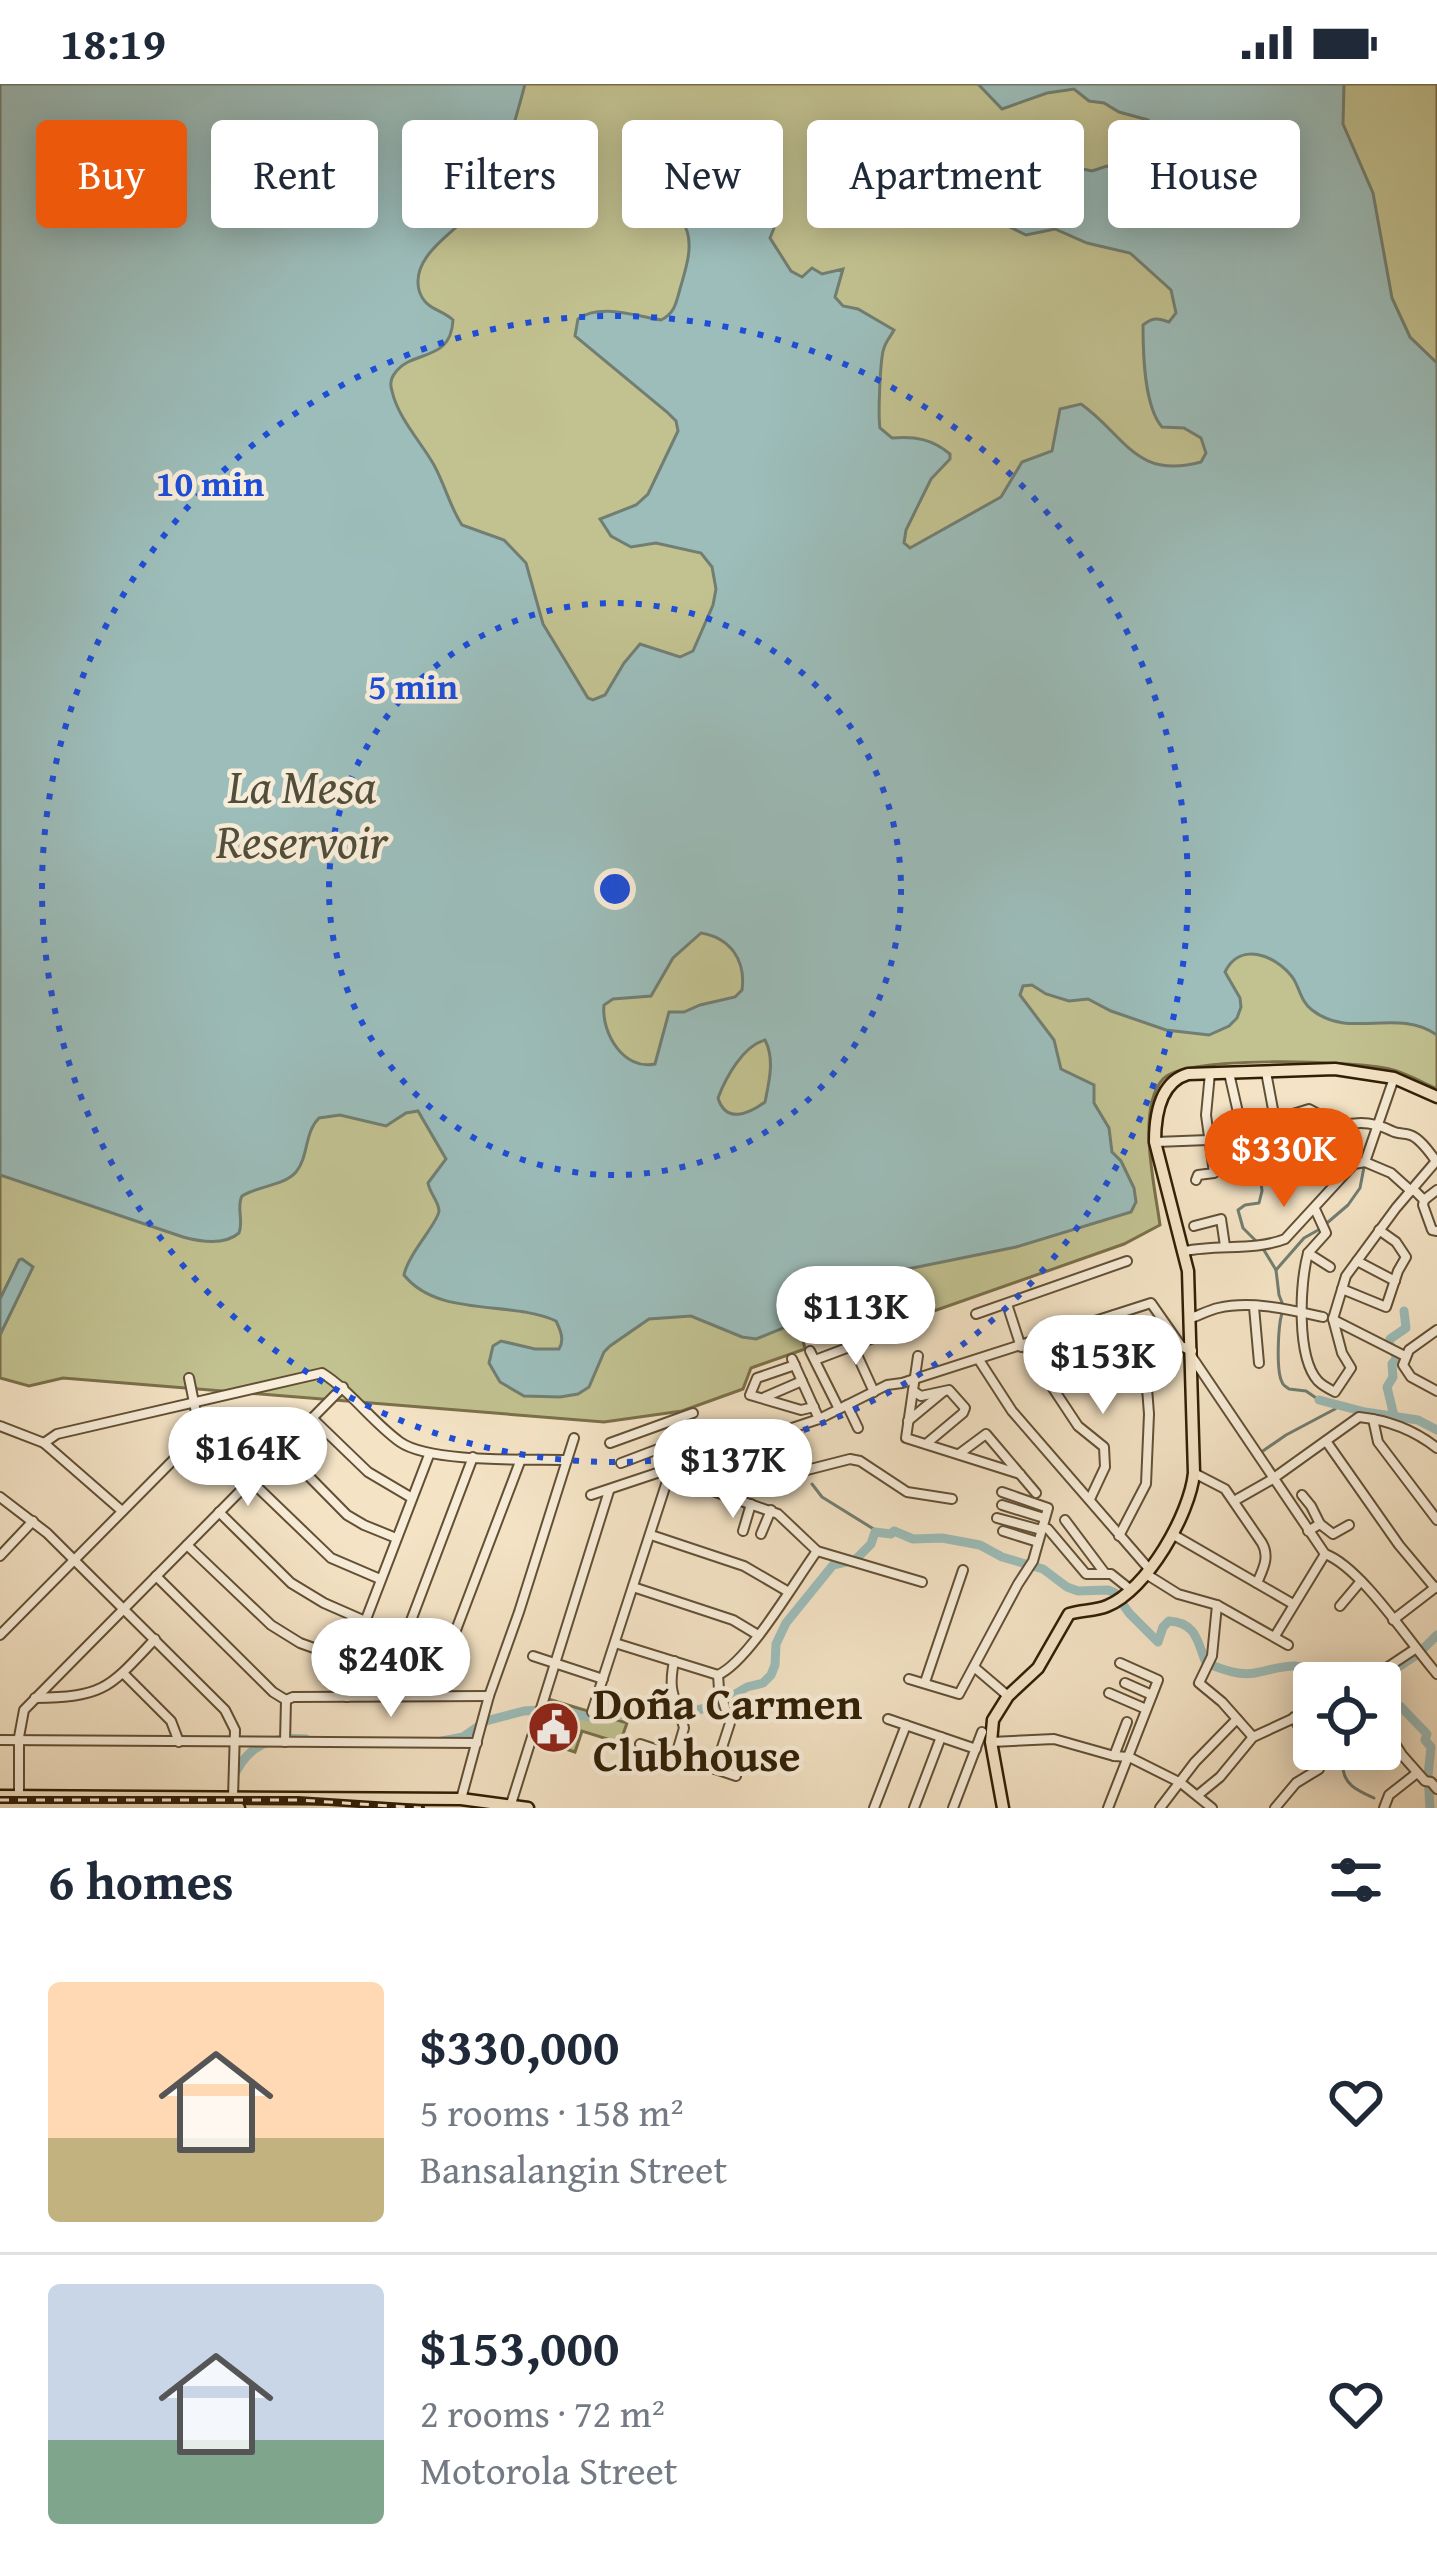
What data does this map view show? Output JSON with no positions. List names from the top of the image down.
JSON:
{
  "water": ["La Mesa Reservoir"],
  "places": {
    "public building": ["Doña Carmen Clubhouse"]
  },
  "page": {
    "status": "18:19",
    "chip": [
      "Buy",
      "Rent",
      "Filters",
      "New",
      "Apartment",
      "House"
    ],
    "price": [
      "$330K",
      "$113K",
      "$153K",
      "$164K",
      "$137K",
      "$240K"
    ],
    "heading": "6 homes",
    "list": [
      {
        "name": "$330,000",
        "note": "5 rooms · 158 m² · Bansalangin Street"
      },
      {
        "name": "$153,000",
        "note": "2 rooms · 72 m² · Motorola Street"
      }
    ]
  },
  "rings": ["10 min", "5 min"]
}
